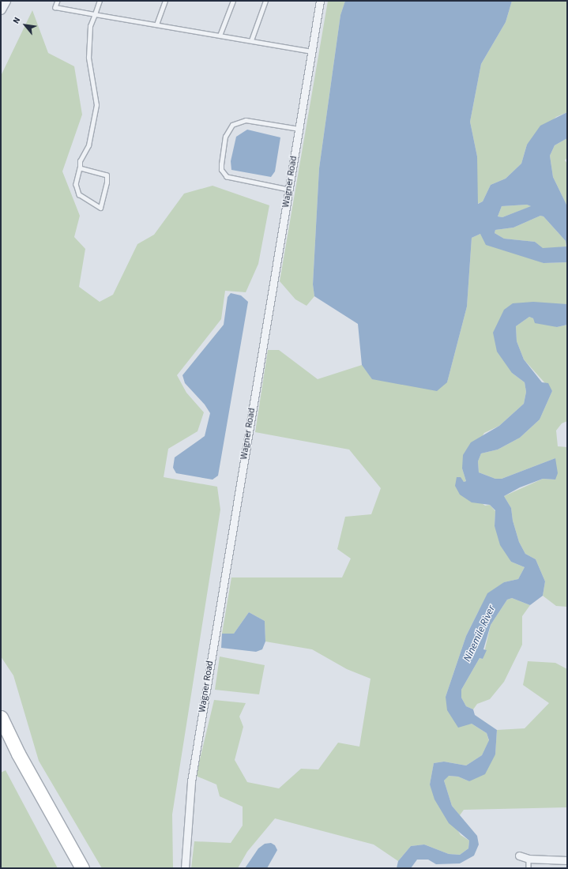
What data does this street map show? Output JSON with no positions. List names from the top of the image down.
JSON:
{
  "streets": {
    "street": ["Wagner Road"]
  },
  "water": ["Ninemile River"],
  "north": "top left"
}
